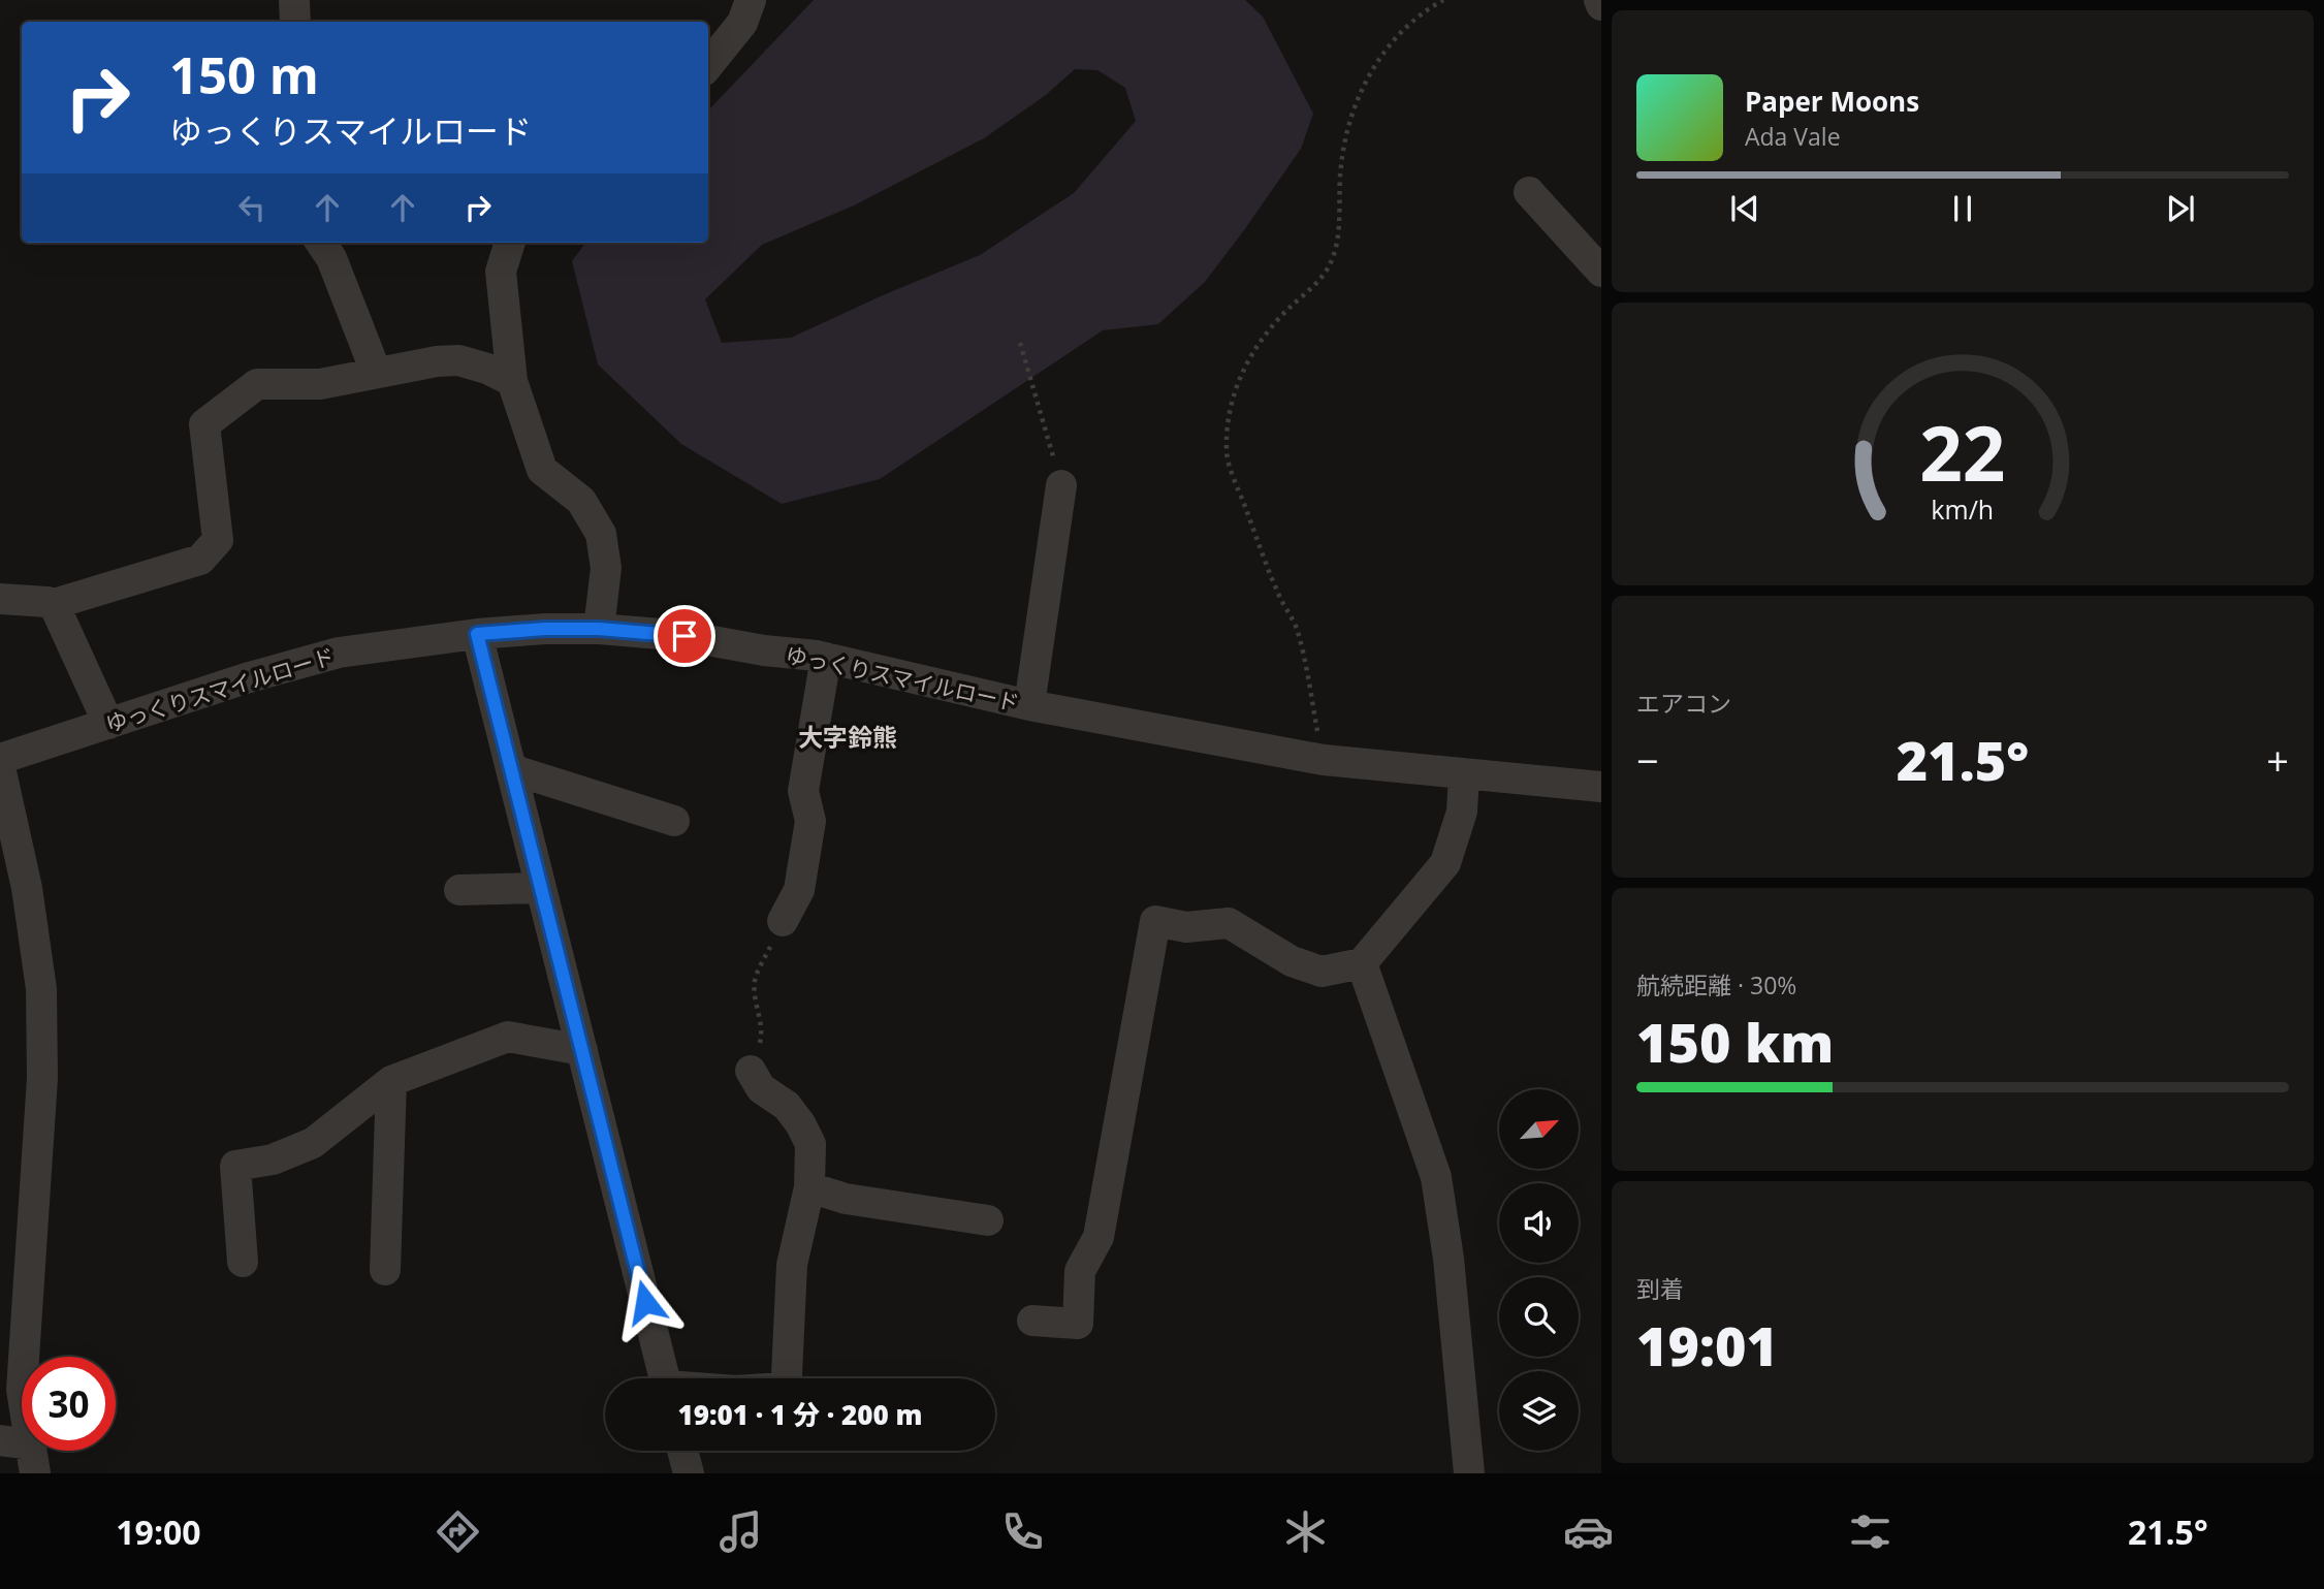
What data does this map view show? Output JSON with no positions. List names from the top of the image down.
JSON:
{
  "streets": {
    "street": ["ゆっくりスマイルロード"]
  },
  "districts": ["大字鈴熊"],
  "north": "top right",
  "page": {
    "turn": ["150 m", "ゆっくりスマイルロード"],
    "song": ["Paper Moons", "Ada Vale"],
    "tile": [
      "エアコン",
      ["航続距離 · 30%", "150 km"],
      ["到着", "19:01"]
    ],
    "heat": ["−", "21.5°", "+"],
    "limit": "30",
    "trip": "19:01 · 1 分 · 200 m",
    "tabs": ["19:00", "21.5°"],
    "gauge": ["22", "km/h"]
  }
}
